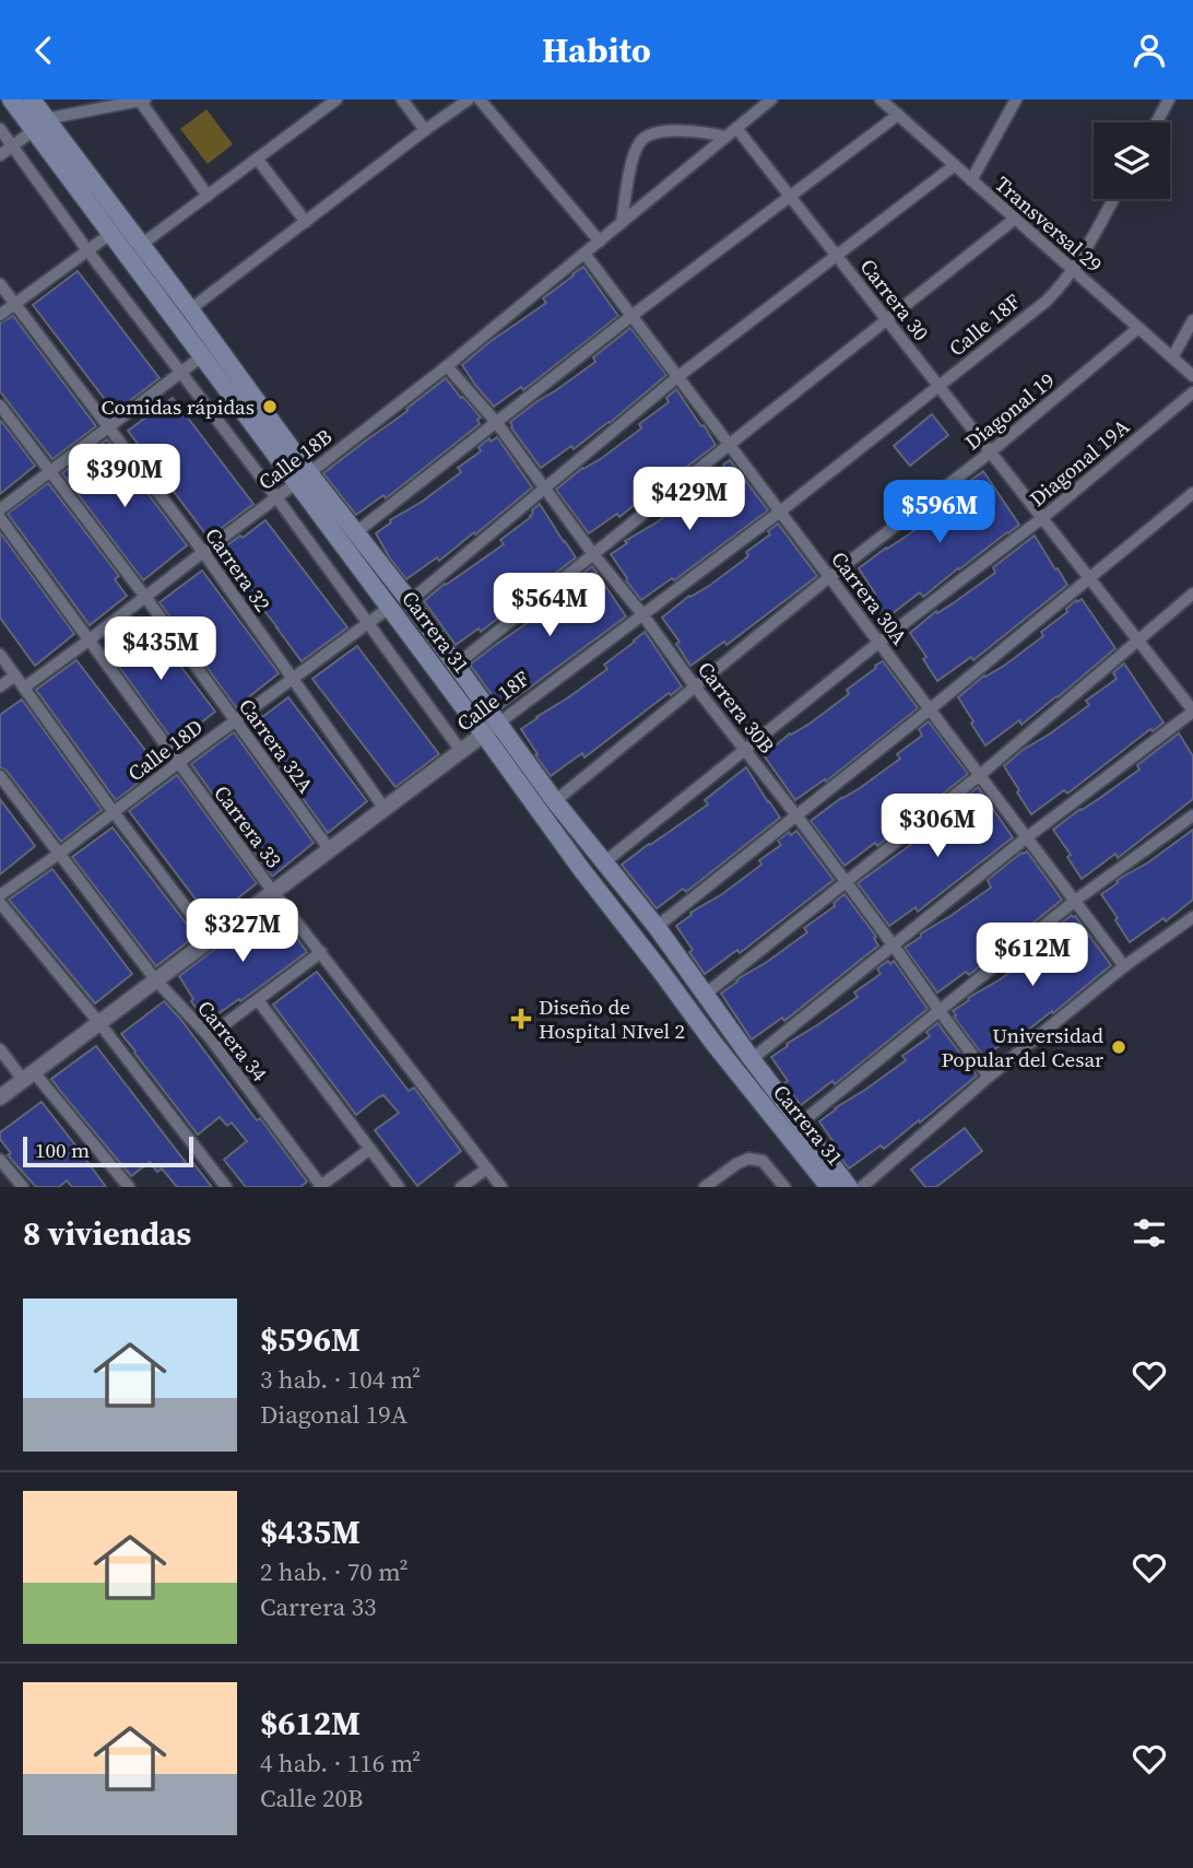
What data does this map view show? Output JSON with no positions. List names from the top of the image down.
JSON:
{
  "streets": {
    "main road": ["Carrera 31"],
    "street": [
      "Transversal 29",
      "Carrera 30",
      "Calle 18F",
      "Diagonal 19",
      "Calle 18B",
      "Diagonal 19A",
      "Carrera 32",
      "Carrera 30A",
      "Carrera 30B",
      "Carrera 32A",
      "Calle 18D",
      "Carrera 33",
      "Carrera 34"
    ]
  },
  "crossings": [
    ["Transversal 29", "Calle 18F"],
    ["Transversal 29", "Diagonal 19"],
    ["Carrera 30", "Calle 18F"],
    ["Carrera 30", "Diagonal 19"],
    ["Carrera 30", "Calle 18B"],
    ["Carrera 30", "Diagonal 19A"],
    ["Calle 18F", "Carrera 32"],
    ["Calle 18F", "Carrera 30A"],
    ["Calle 18F", "Carrera 31"],
    ["Calle 18F", "Carrera 30B"],
    ["Calle 18F", "Carrera 32A"],
    ["Calle 18F", "Carrera 33"],
    ["Calle 18F", "Carrera 34"],
    ["Diagonal 19", "Carrera 30A"],
    ["Diagonal 19", "Carrera 31"],
    ["Diagonal 19", "Carrera 30B"],
    ["Calle 18B", "Carrera 32"],
    ["Calle 18B", "Carrera 30A"],
    ["Calle 18B", "Carrera 31"],
    ["Calle 18B", "Carrera 30B"],
    ["Calle 18B", "Carrera 32A"],
    ["Calle 18B", "Carrera 33"],
    ["Diagonal 19A", "Carrera 30A"],
    ["Diagonal 19A", "Carrera 31"],
    ["Diagonal 19A", "Carrera 30B"],
    ["Carrera 32", "Calle 18D"],
    ["Carrera 31", "Calle 18D"],
    ["Carrera 32A", "Calle 18D"],
    ["Calle 18D", "Carrera 33"],
    ["Calle 18D", "Carrera 34"]
  ],
  "places": {
    "other": ["Comidas rápidas", "Universidad Popular del Cesar"],
    "health": ["Diseño de Hospital NIvel 2"]
  },
  "scale_bar": "100 m",
  "page": {
    "header": "Habito",
    "price": [
      "$390M",
      "$429M",
      "$596M",
      "$564M",
      "$435M",
      "$306M",
      "$327M",
      "$612M"
    ],
    "scale": "100 m",
    "heading": "8 viviendas",
    "list": [
      {
        "name": "$596M",
        "note": "3 hab. · 104 m² · Diagonal 19A"
      },
      {
        "name": "$435M",
        "note": "2 hab. · 70 m² · Carrera 33"
      },
      {
        "name": "$612M",
        "note": "4 hab. · 116 m² · Calle 20B"
      }
    ]
  }
}
